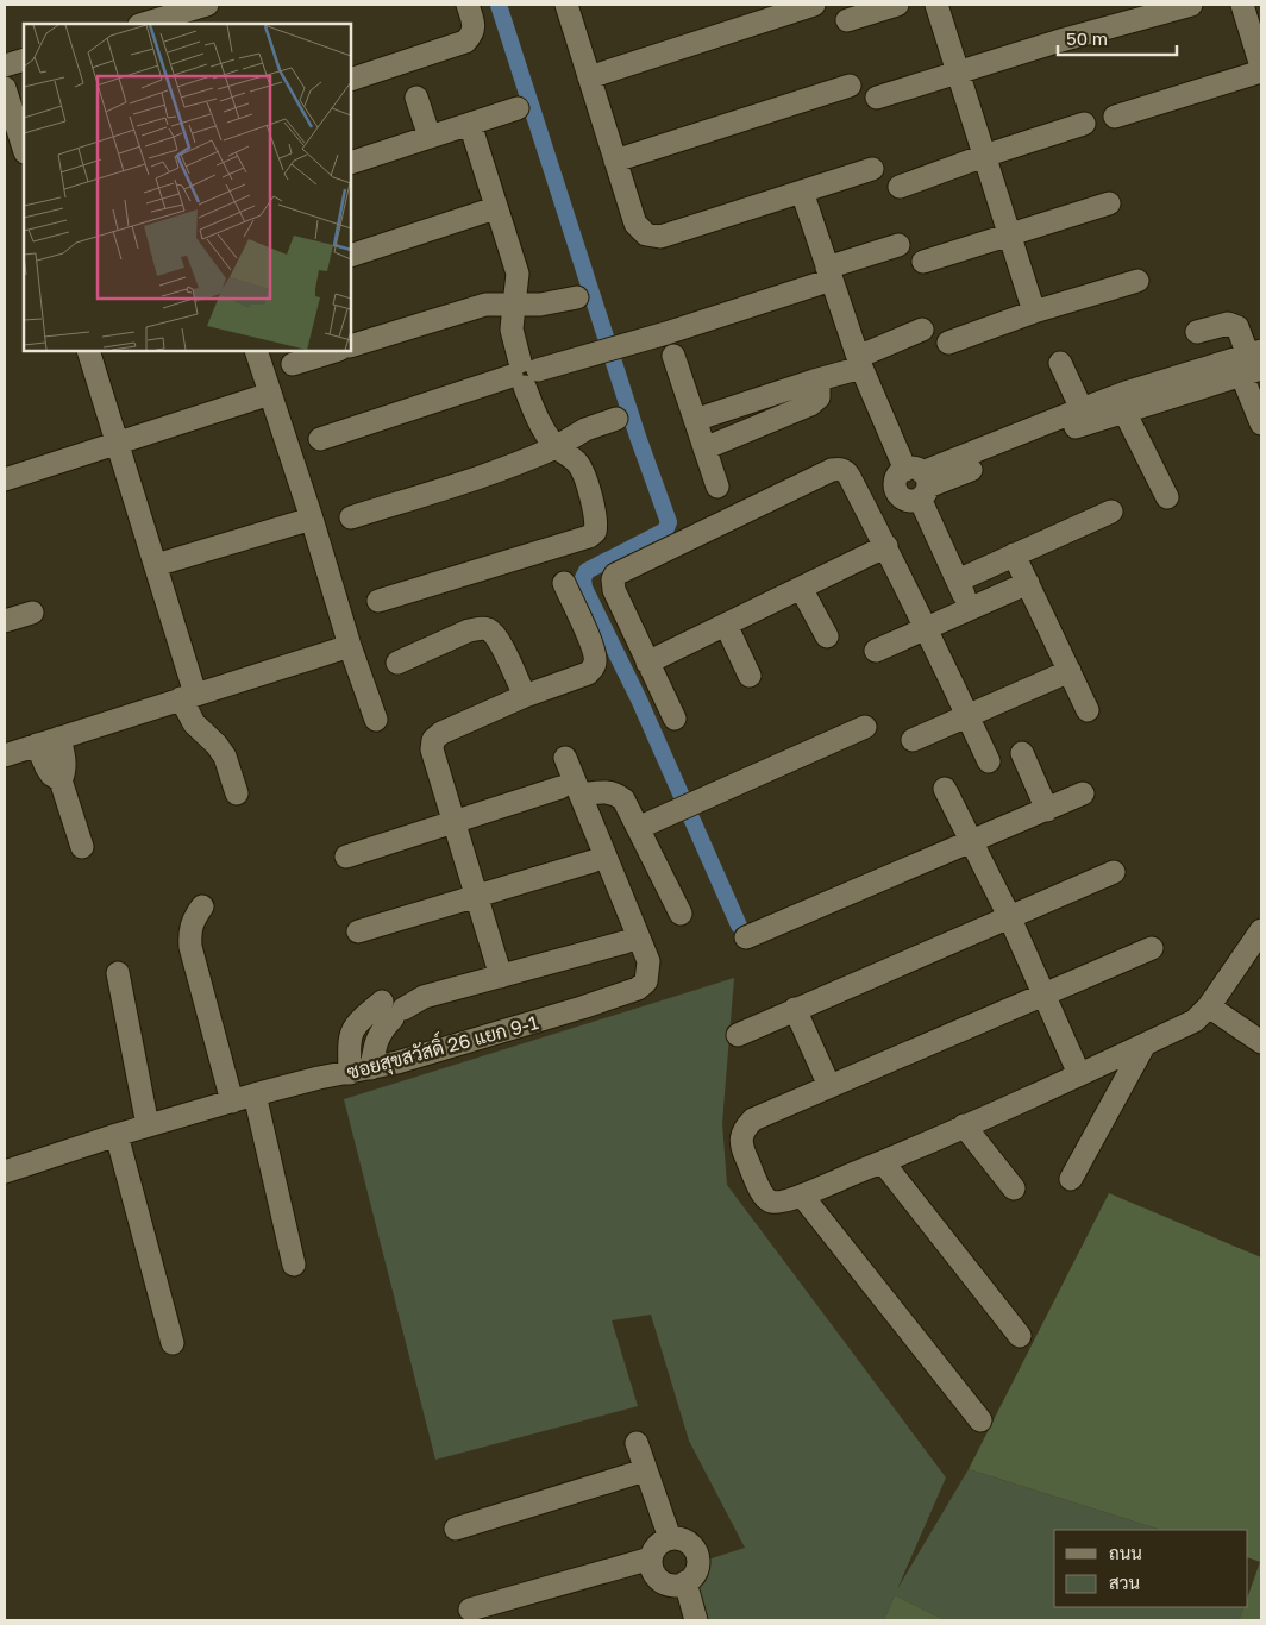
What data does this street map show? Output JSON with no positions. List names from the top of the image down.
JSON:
{
  "streets": {
    "street": ["ซอยสุขสวัสดิ์ 26 แยก 9-1"]
  },
  "legend": ["ถนน", "สวน"],
  "scale_bar": "50 m"
}
